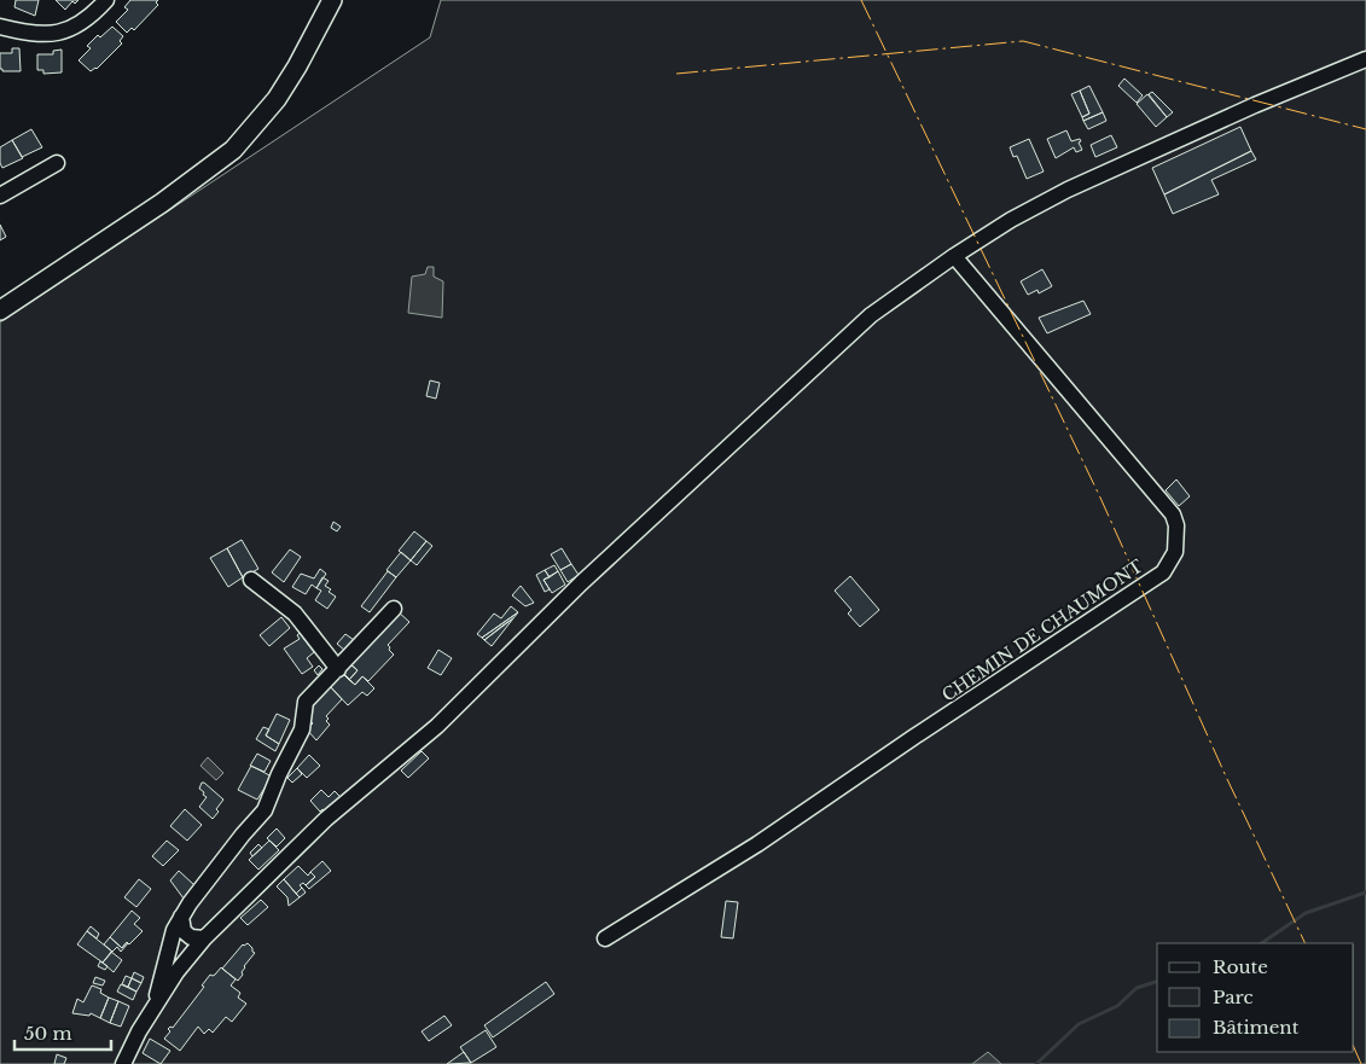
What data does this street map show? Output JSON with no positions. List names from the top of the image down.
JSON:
{
  "streets": {
    "street": ["CHEMIN DE CHAUMONT"]
  },
  "legend": ["Route", "Parc", "Bâtiment"],
  "scale_bar": "50 m"
}
